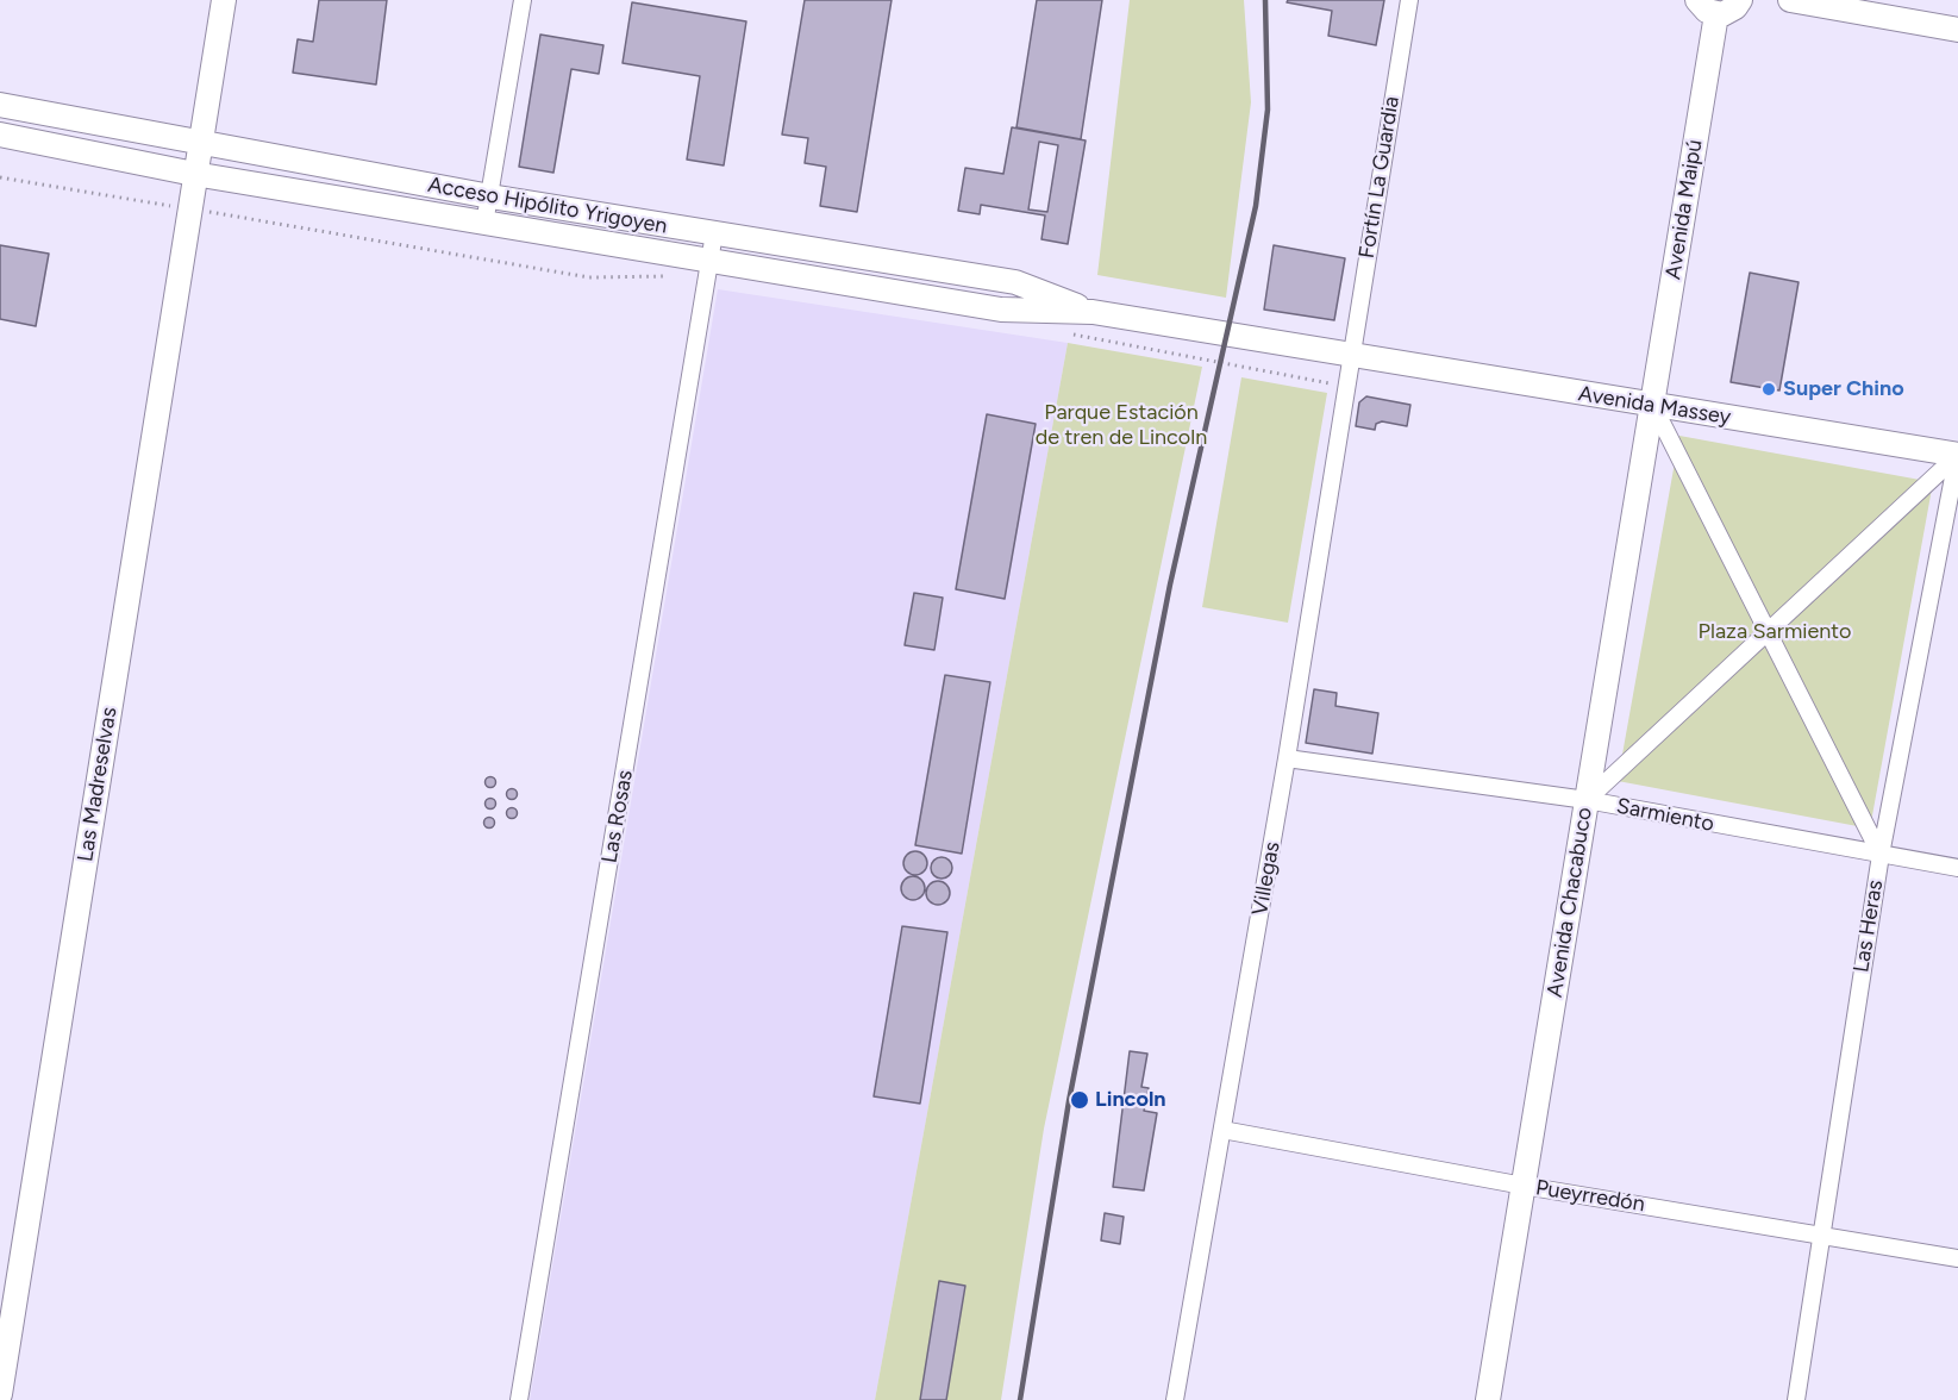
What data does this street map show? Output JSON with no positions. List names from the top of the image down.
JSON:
{
  "streets": {
    "main road": [
      "Acceso Hipólito Yrigoyen",
      "Avenida Maipú",
      "Avenida Massey",
      "Las Madreselvas",
      "Avenida Chacabuco"
    ],
    "street": [
      "Fortín La Guardia",
      "Sarmiento",
      "Las Rosas",
      "Villegas",
      "Las Heras",
      "Pueyrredón"
    ]
  },
  "crossings": [
    ["Fortín La Guardia", "Acceso Hipólito Yrigoyen"],
    ["Fortín La Guardia", "Avenida Massey"],
    ["Fortín La Guardia", "Villegas"],
    ["Acceso Hipólito Yrigoyen", "Avenida Massey"],
    ["Acceso Hipólito Yrigoyen", "Las Madreselvas"],
    ["Acceso Hipólito Yrigoyen", "Las Rosas"],
    ["Acceso Hipólito Yrigoyen", "Villegas"],
    ["Avenida Maipú", "Avenida Massey"],
    ["Avenida Maipú", "Avenida Chacabuco"],
    ["Avenida Massey", "Villegas"],
    ["Avenida Massey", "Avenida Chacabuco"],
    ["Avenida Massey", "Las Heras"],
    ["Sarmiento", "Villegas"],
    ["Sarmiento", "Avenida Chacabuco"],
    ["Sarmiento", "Las Heras"],
    ["Villegas", "Pueyrredón"],
    ["Avenida Chacabuco", "Pueyrredón"],
    ["Las Heras", "Pueyrredón"]
  ],
  "parks": ["Parque Estación de tren de Lincoln", "Plaza Sarmiento"],
  "places": ["Super Chino", "Lincoln"]
}
